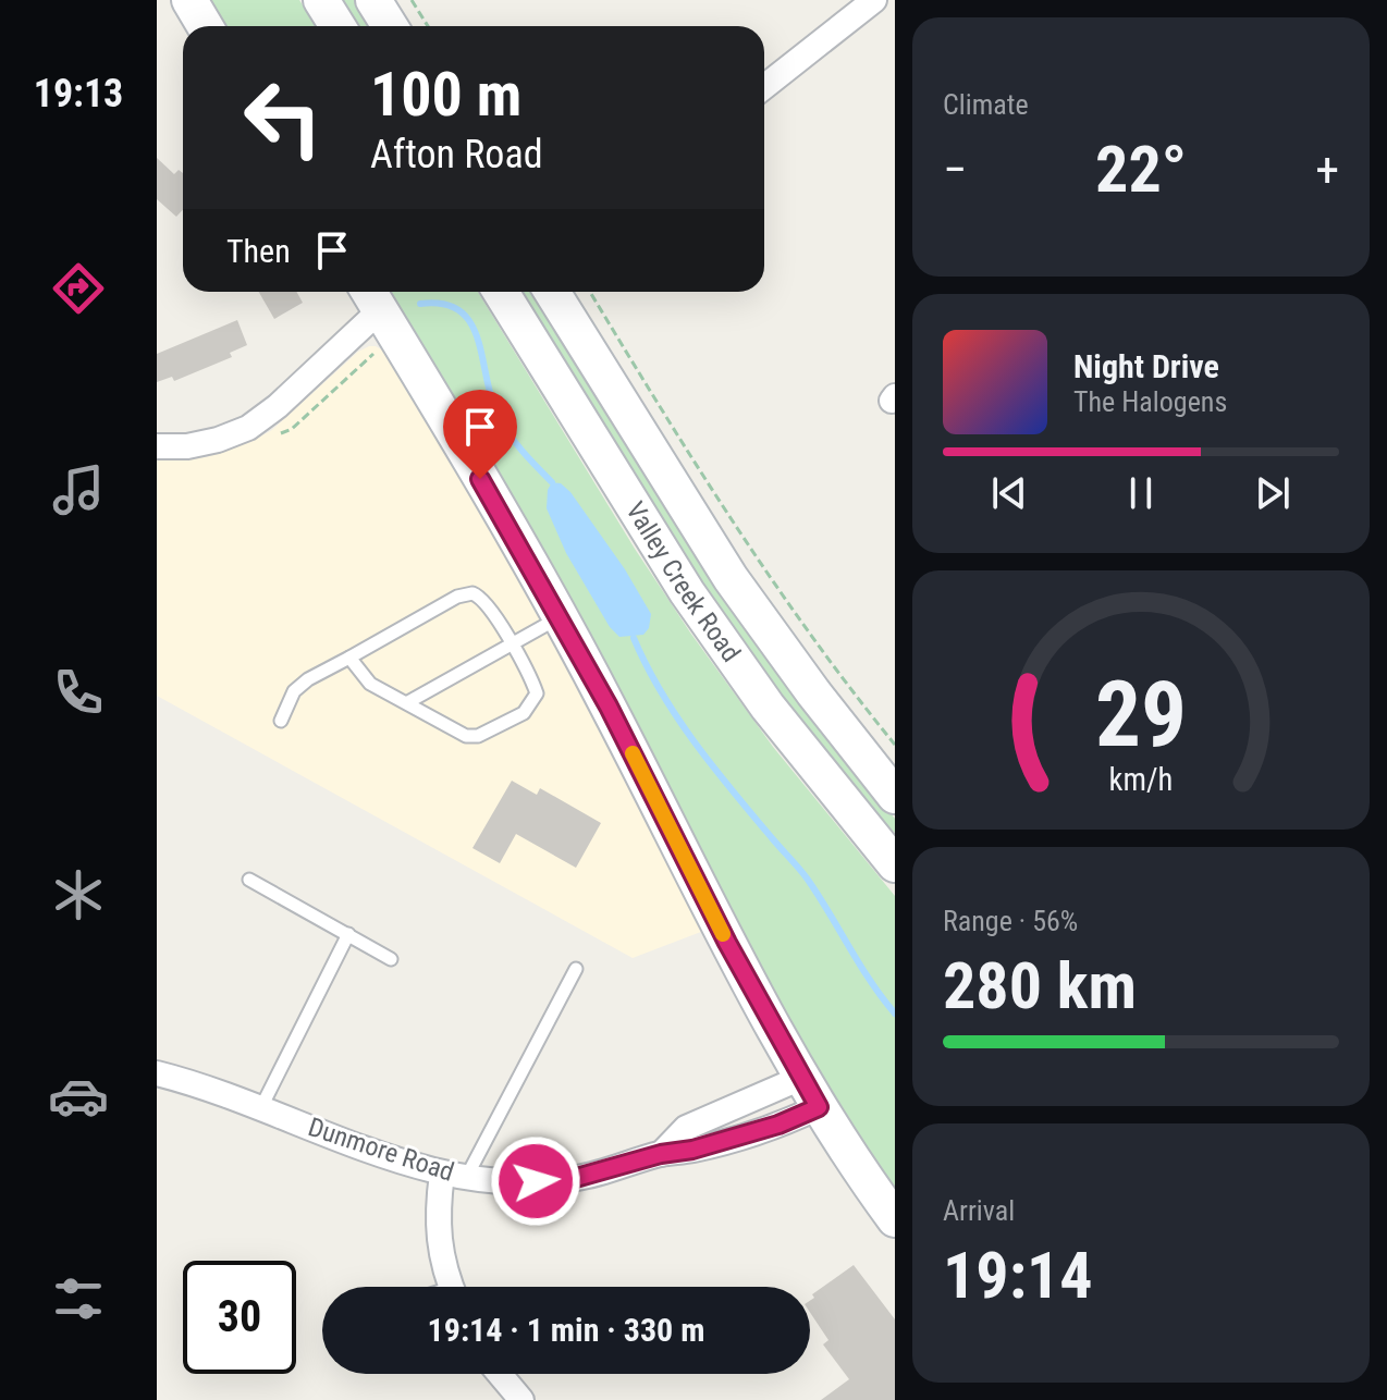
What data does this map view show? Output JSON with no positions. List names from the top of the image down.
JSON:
{
  "streets": {
    "main road": ["Valley Creek Road"],
    "street": ["Dunmore Road"]
  },
  "page": {
    "tabs": "19:13",
    "tile": [
      "Climate",
      ["Range · 56%", "280 km"],
      ["Arrival", "19:14"]
    ],
    "turn": ["100 m", "Afton Road"],
    "heat": ["−", "22°", "+"],
    "then": "Then",
    "song": ["Night Drive", "The Halogens"],
    "limit": "30",
    "trip": "19:14 · 1 min · 330 m",
    "gauge": ["29", "km/h"]
  }
}
